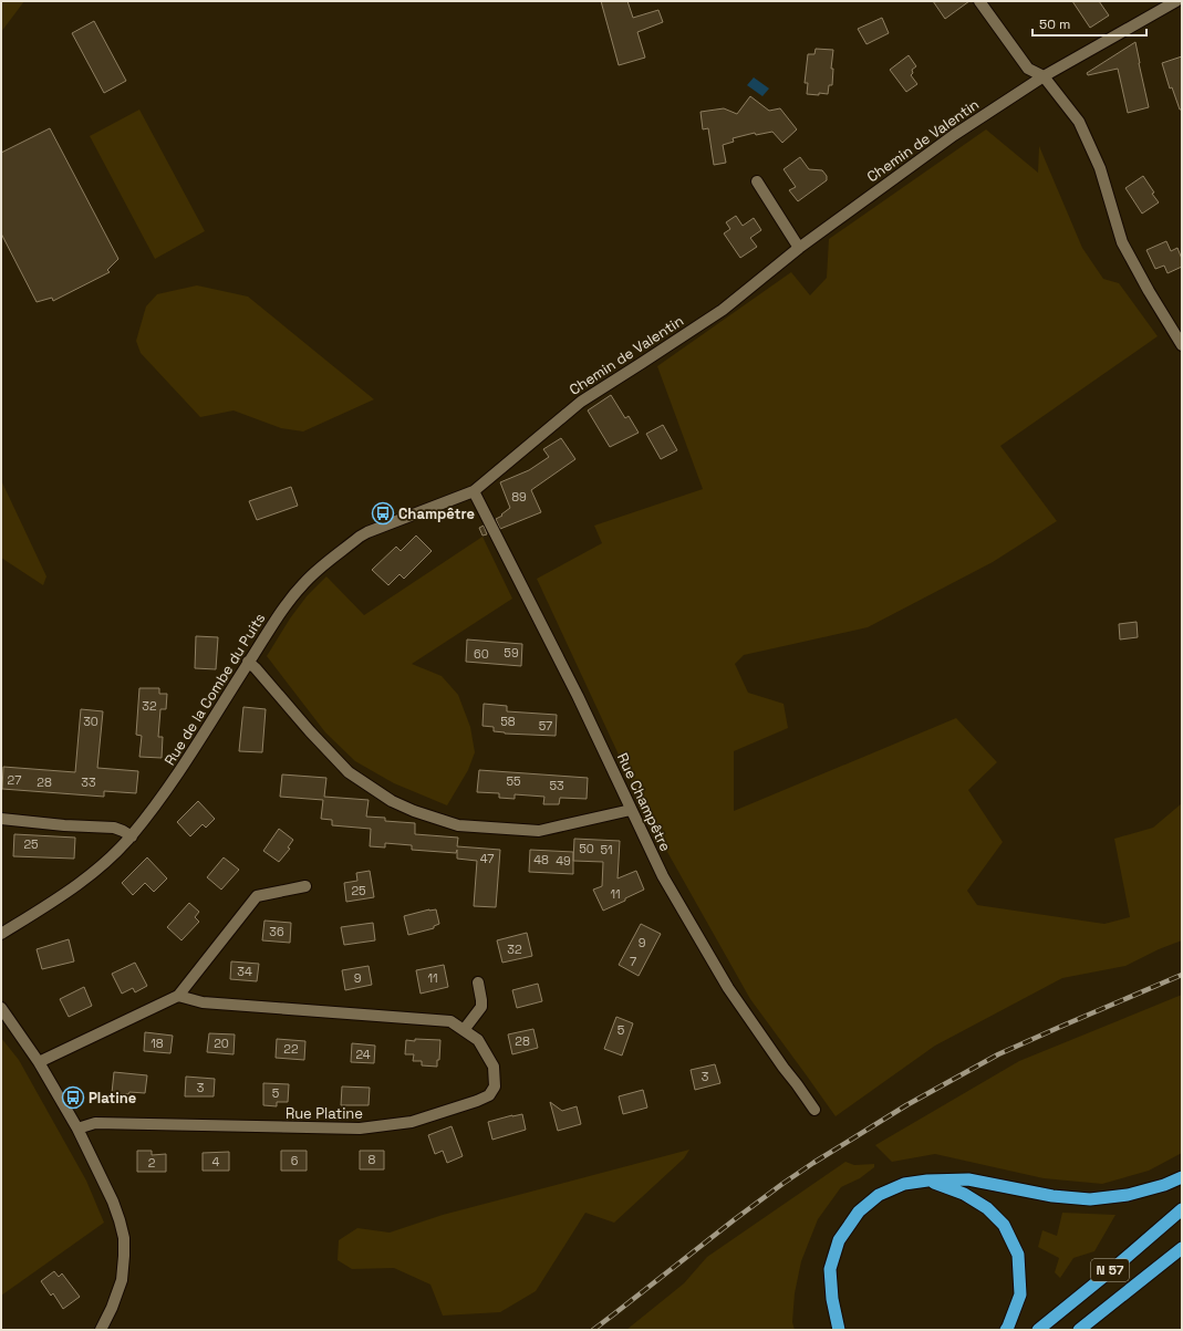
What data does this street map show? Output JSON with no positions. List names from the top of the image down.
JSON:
{
  "streets": {
    "highway": ["N 57"],
    "street": [
      "Chemin de Valentin",
      "Rue de la Combe du Puits",
      "Rue Champêtre",
      "Rue Platine"
    ]
  },
  "crossings": [
    ["Chemin de Valentin", "Rue de la Combe du Puits"],
    ["Chemin de Valentin", "Rue Champêtre"],
    ["Rue de la Combe du Puits", "Rue Champêtre"]
  ],
  "places": {
    "bus stop": ["Champêtre", "Platine"]
  },
  "house_numbers": [
    "89",
    "59",
    "60",
    "32",
    "30",
    "58",
    "57",
    "27",
    "55",
    "28",
    "33",
    "53",
    "25",
    "50",
    "51",
    "47",
    "48",
    "49",
    "25",
    "11",
    "36",
    "9",
    "32",
    "7",
    "34",
    "9",
    "11",
    "5",
    "28",
    "18",
    "20",
    "22",
    "24",
    "3",
    "3",
    "5",
    "8",
    "6",
    "4",
    "2"
  ],
  "scale_bar": "50 m"
}
